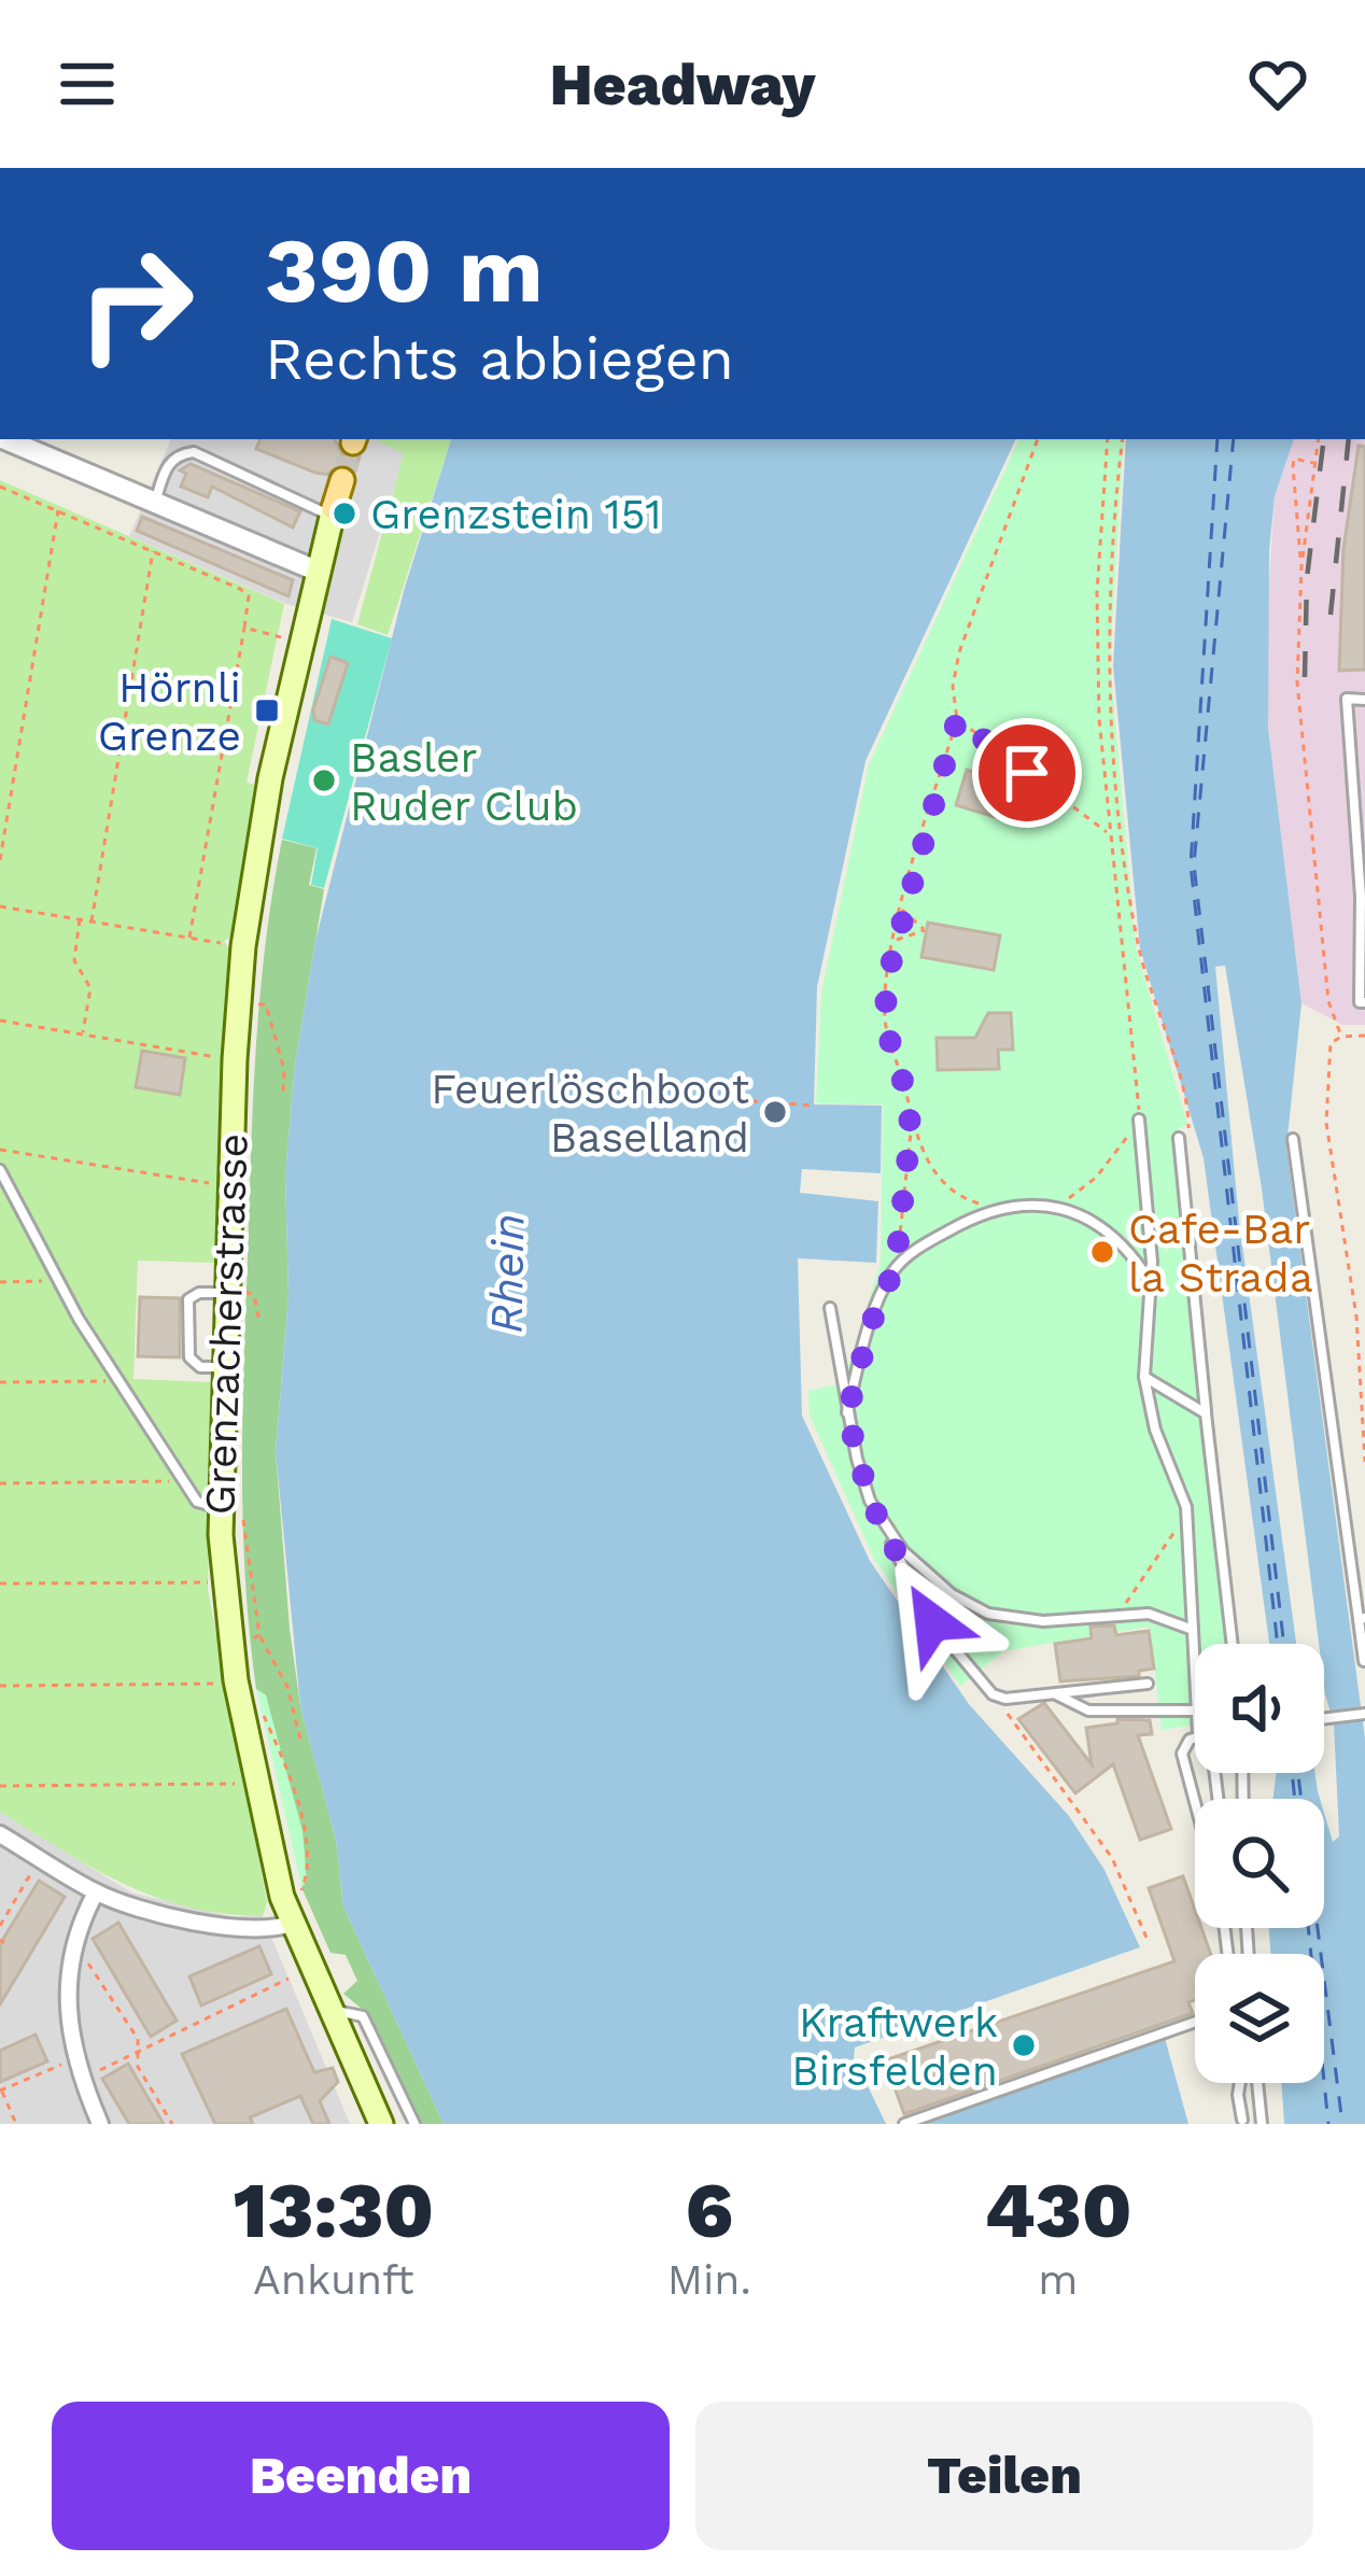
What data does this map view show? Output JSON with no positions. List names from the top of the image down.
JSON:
{
  "streets": {
    "main road": ["Grenzacherstrasse"]
  },
  "water": ["Rhein"],
  "places": {
    "other": [
      "Grenzstein 151",
      "Basler Ruder Club",
      "Feuerlöschboot Baselland",
      "Cafe-Bar la Strada",
      "Kraftwerk Birsfelden"
    ],
    "transit": ["Hörnli Grenze"]
  },
  "page": {
    "header": "Headway",
    "turn": ["390 m", "Rechts abbiegen"],
    "eta": [
      "13:30",
      "Ankunft",
      "6",
      "Min.",
      "430",
      "m"
    ],
    "buttons": ["Beenden", "Teilen"]
  }
}
